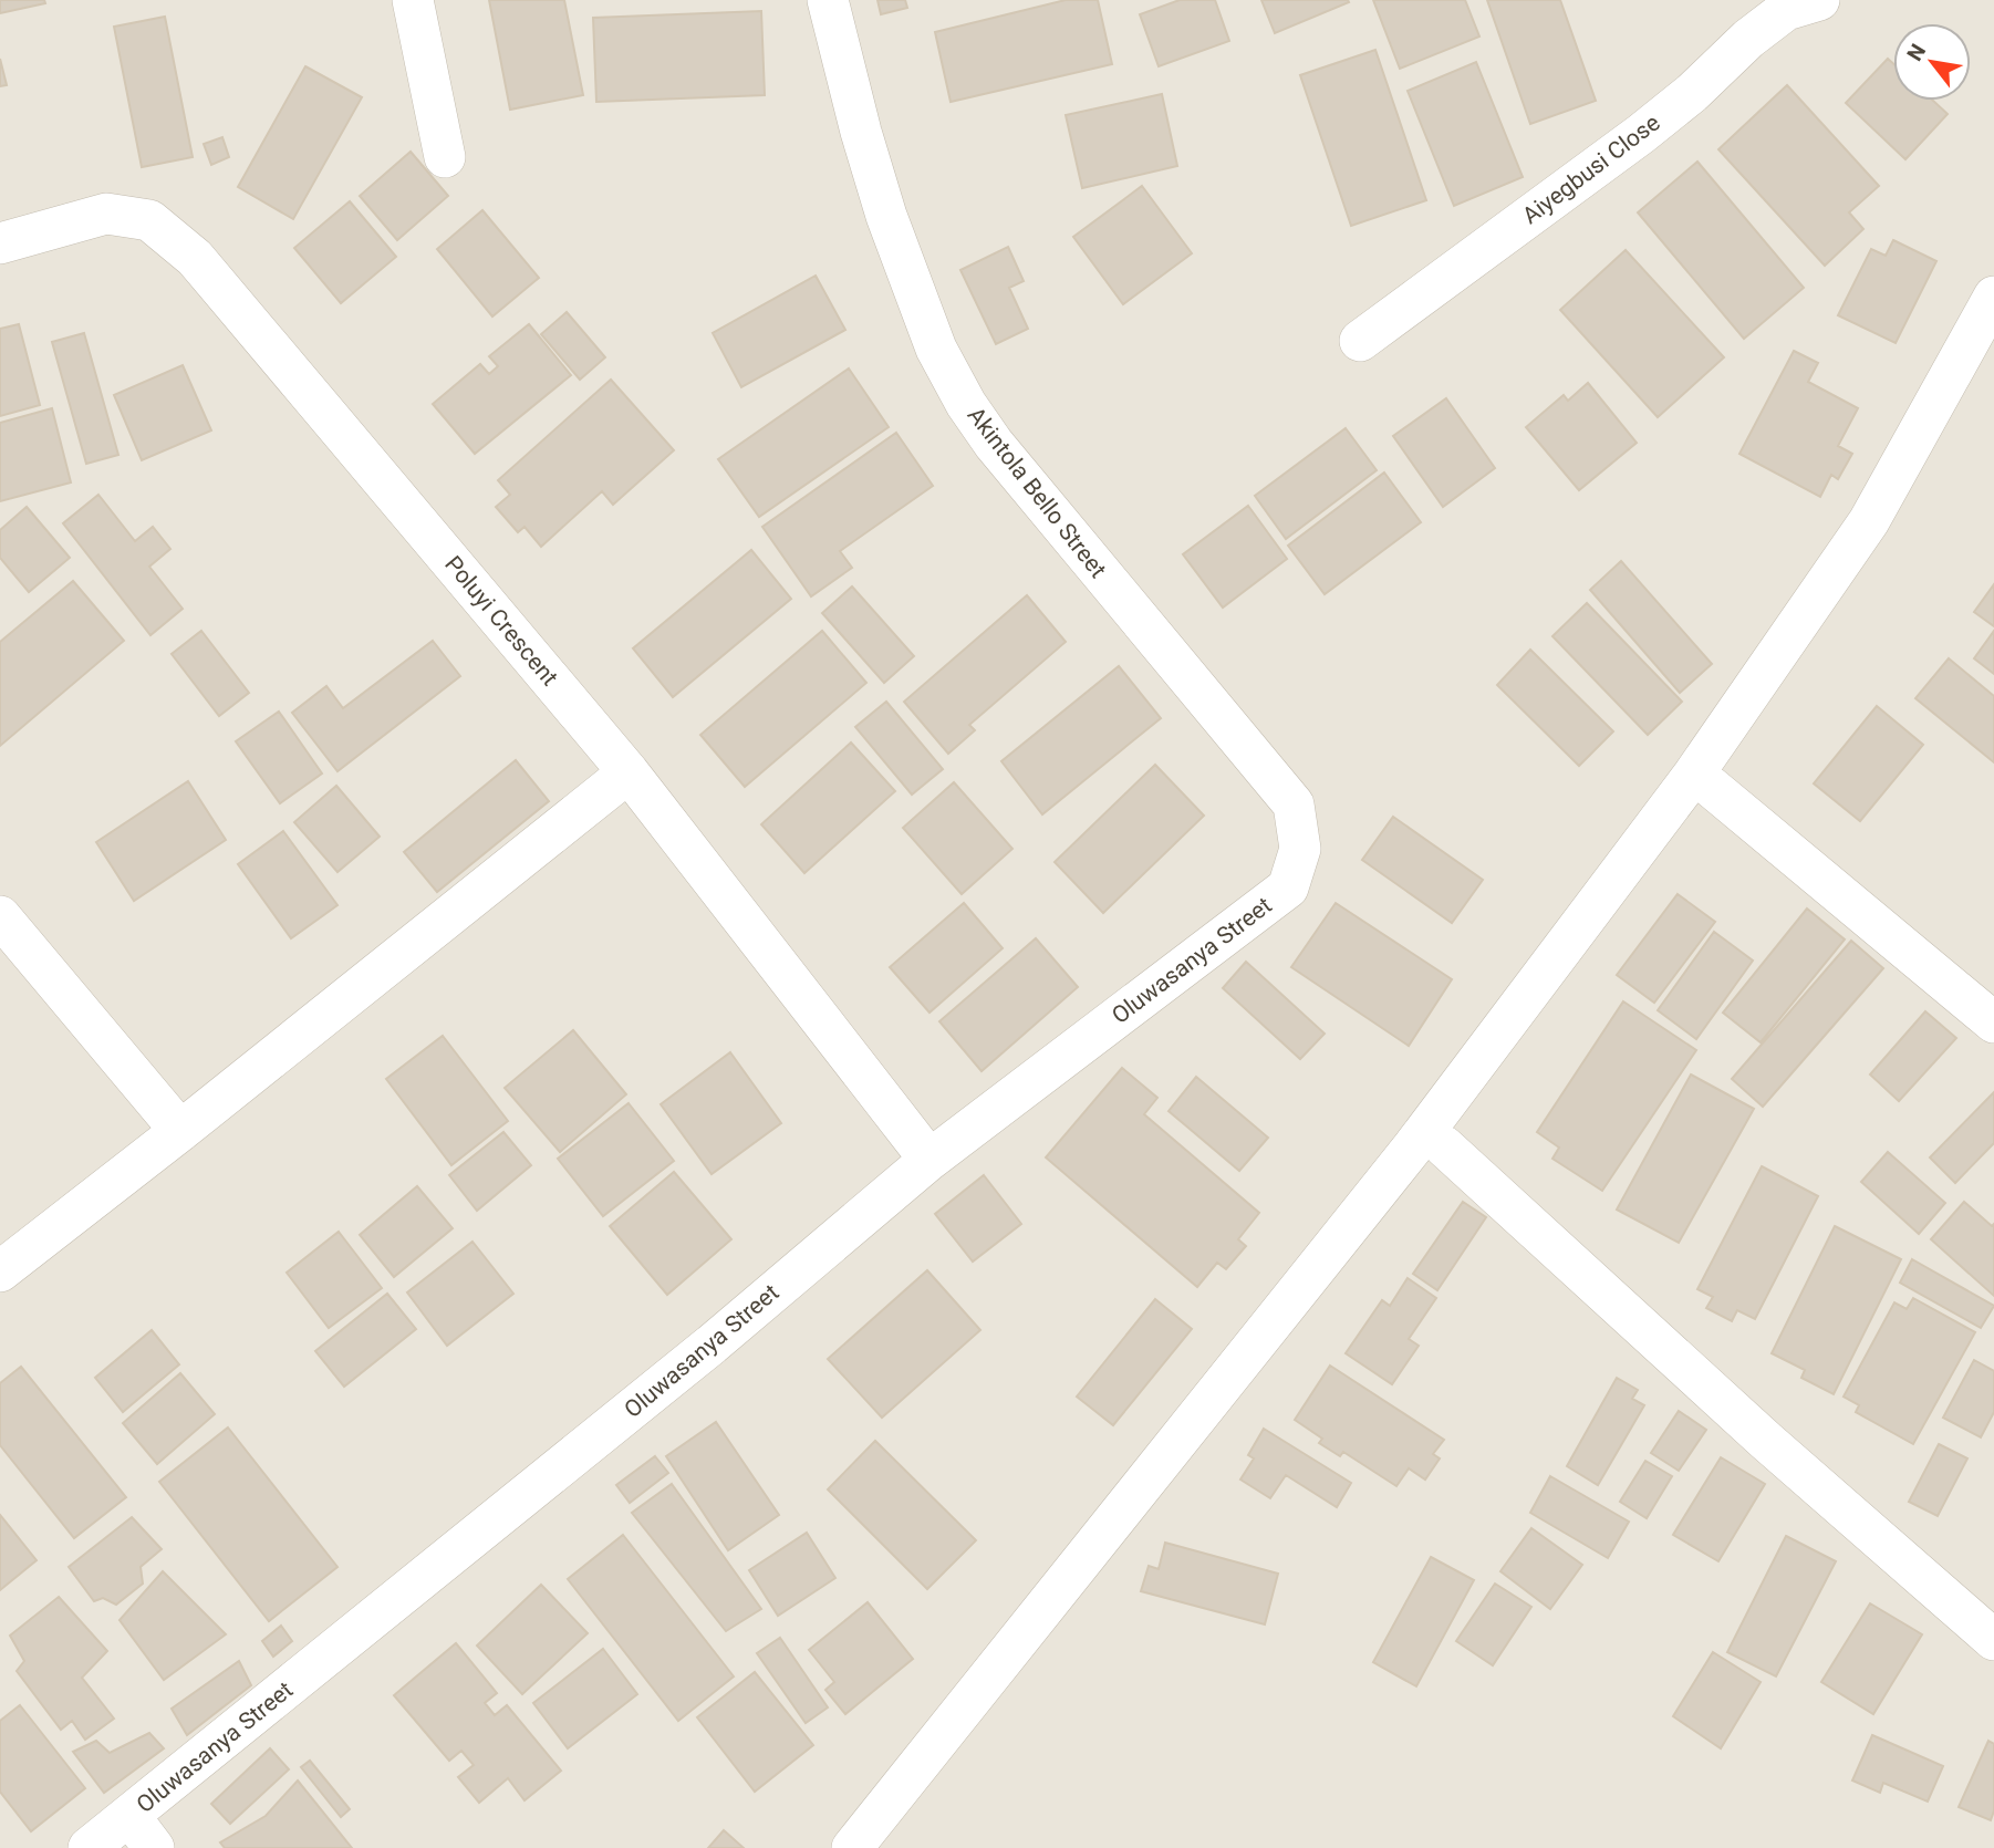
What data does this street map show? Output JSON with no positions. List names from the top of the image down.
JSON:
{
  "streets": {
    "street": [
      "Aiyegbusi Close",
      "Akintola Bello Street",
      "Poluyi Crescent",
      "Oluwasanya Street"
    ]
  },
  "crossings": [
    ["Akintola Bello Street", "Oluwasanya Street"],
    ["Poluyi Crescent", "Oluwasanya Street"]
  ],
  "north": "top left"
}
